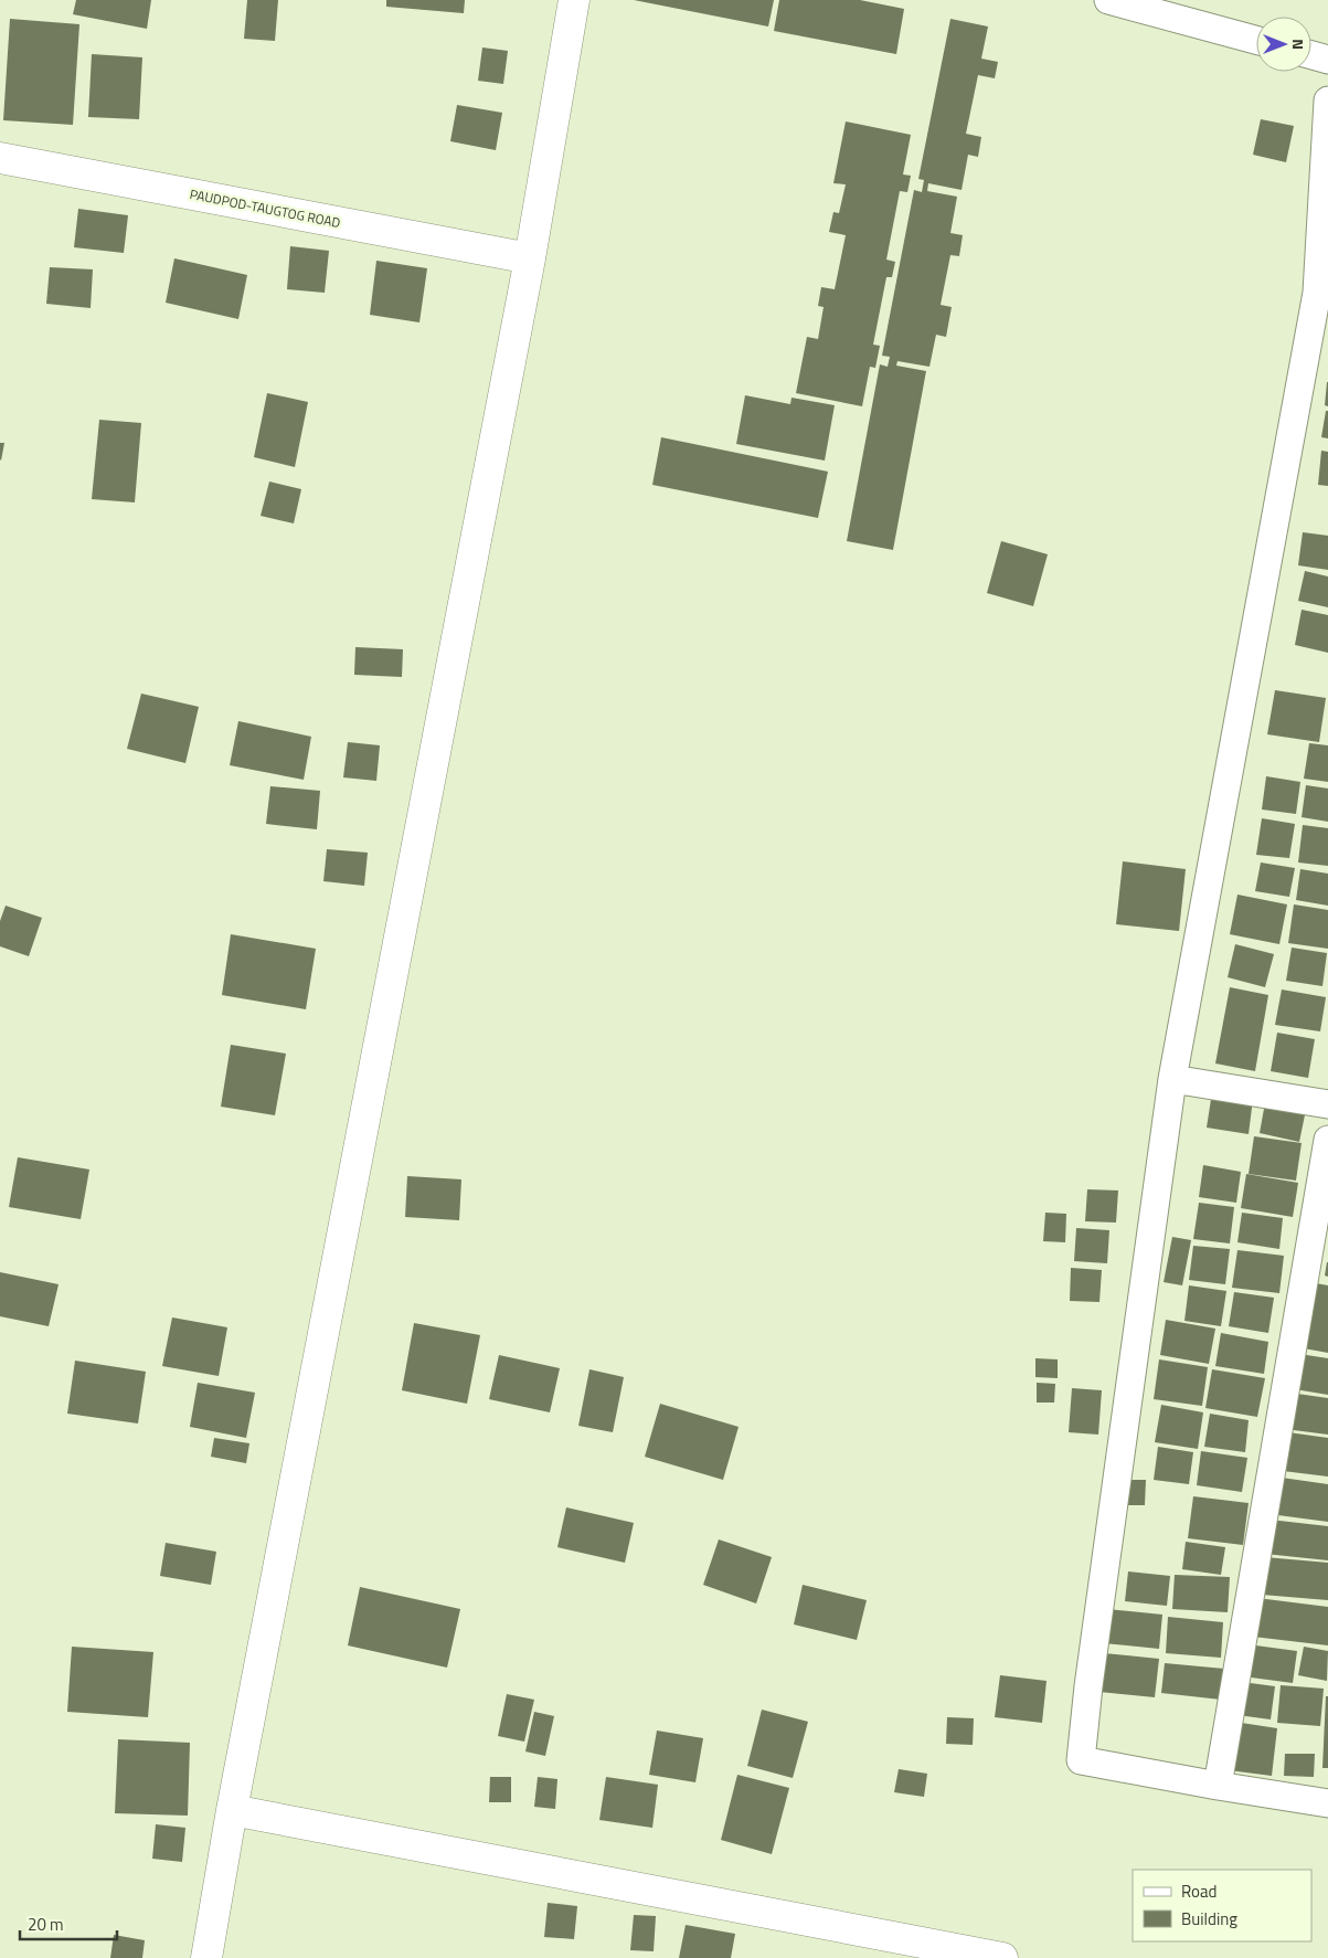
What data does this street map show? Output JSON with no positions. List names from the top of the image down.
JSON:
{
  "streets": {
    "street": ["PAUDPOD-TAUGTOG ROAD"]
  },
  "legend": ["Road", "Building"],
  "scale_bar": "20 m",
  "north": "right"
}
